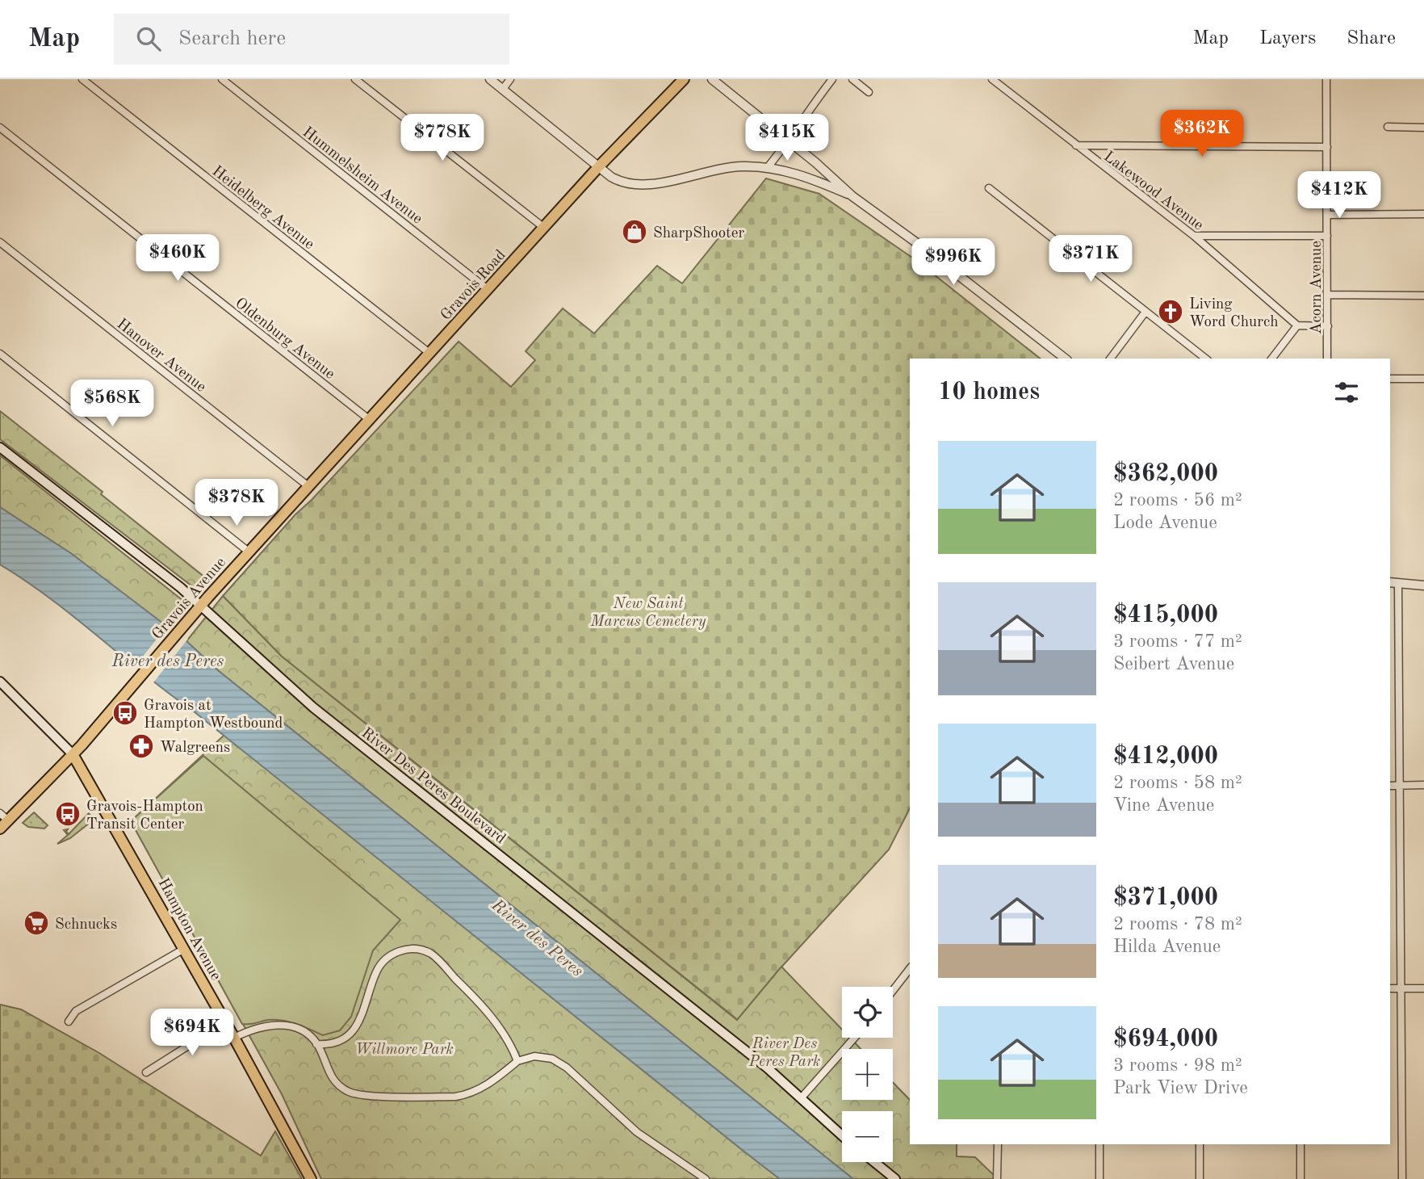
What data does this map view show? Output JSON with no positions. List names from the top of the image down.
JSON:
{
  "streets": {
    "main road": [
      "Gravois Road",
      "Gravois Avenue",
      "River Des Peres Boulevard",
      "Hampton Avenue"
    ],
    "street": [
      "Hummelsheim Avenue",
      "Lakewood Avenue",
      "Heidelberg Avenue",
      "Acorn Avenue",
      "Oldenburg Avenue",
      "Hanover Avenue"
    ]
  },
  "crossings": [
    ["Hummelsheim Avenue", "Gravois Road"],
    ["Heidelberg Avenue", "Gravois Road"],
    ["Gravois Road", "Oldenburg Avenue"],
    ["Gravois Road", "Hanover Avenue"],
    ["Gravois Road", "Gravois Avenue"],
    ["Gravois Avenue", "River Des Peres Boulevard"],
    ["Gravois Avenue", "Hampton Avenue"]
  ],
  "water": ["River des Peres"],
  "parks": ["New Saint Marcus Cemetery", "River Des Peres Park", "Willmore Park"],
  "places": {
    "shop": ["SharpShooter"],
    "church": ["Living Word Church"],
    "bus stop": ["Gravois at Hampton Westbound", "Gravois-Hampton Transit Center"],
    "pharmacy": ["Walgreens"],
    "supermarket": ["Schnucks"]
  },
  "page": {
    "header": "Map",
    "search": "Search here",
    "nav": ["Map", "Layers", "Share"],
    "price": [
      "$362K",
      "$778K",
      "$415K",
      "$412K",
      "$460K",
      "$371K",
      "$996K",
      "$568K",
      "$378K",
      "$694K"
    ],
    "heading": "10 homes",
    "list": [
      {
        "name": "$362,000",
        "note": "2 rooms · 56 m² · Lode Avenue"
      },
      {
        "name": "$415,000",
        "note": "3 rooms · 77 m² · Seibert Avenue"
      },
      {
        "name": "$412,000",
        "note": "2 rooms · 58 m² · Vine Avenue"
      },
      {
        "name": "$371,000",
        "note": "2 rooms · 78 m² · Hilda Avenue"
      },
      {
        "name": "$694,000",
        "note": "3 rooms · 98 m² · Park View Drive"
      }
    ],
    "map_buttons": ["+", "−"]
  }
}
